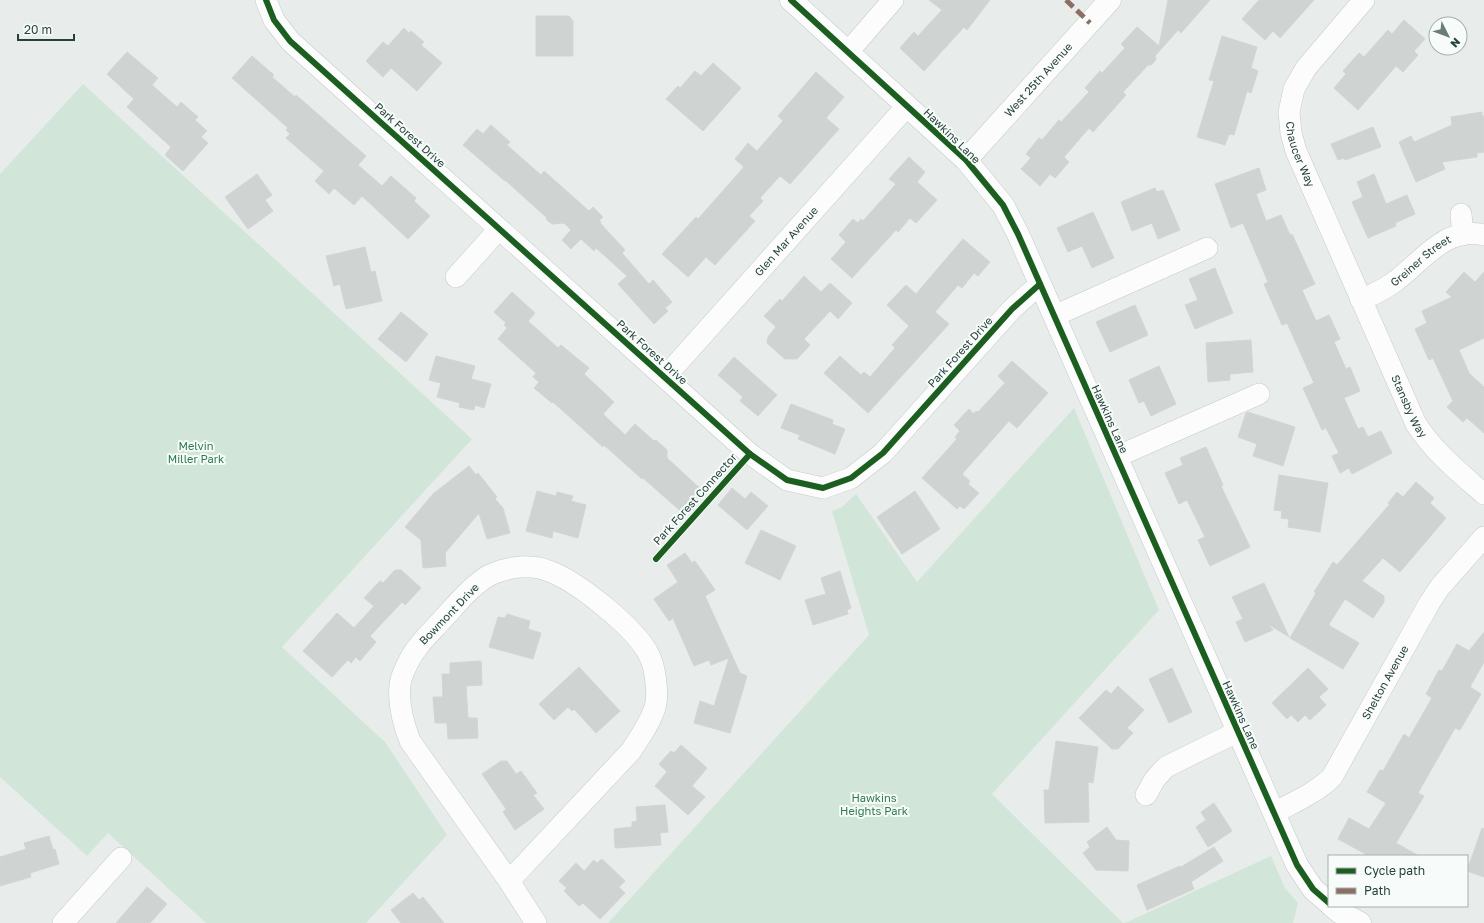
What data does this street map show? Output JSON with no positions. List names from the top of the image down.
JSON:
{
  "streets": {
    "street": [
      "West 25th Avenue",
      "Park Forest Drive",
      "Hawkins Lane",
      "Chaucer Way",
      "Glen Mar Avenue",
      "Greiner Street",
      "Stansby Way",
      "Bowmont Drive",
      "Shelton Avenue"
    ],
    "cycle path": ["Park Forest Connector"]
  },
  "crossings": [
    ["West 25th Avenue", "Hawkins Lane"],
    ["Park Forest Drive", "Hawkins Lane"],
    ["Park Forest Drive", "Glen Mar Avenue"],
    ["Hawkins Lane", "Glen Mar Avenue"],
    ["Hawkins Lane", "Shelton Avenue"],
    ["Chaucer Way", "Greiner Street"],
    ["Chaucer Way", "Stansby Way"],
    ["Greiner Street", "Stansby Way"]
  ],
  "parks": ["Melvin Miller Park", "Hawkins Heights Park"],
  "legend": ["Cycle path", "Path"],
  "scale_bar": "20 m",
  "north": "bottom right"
}
